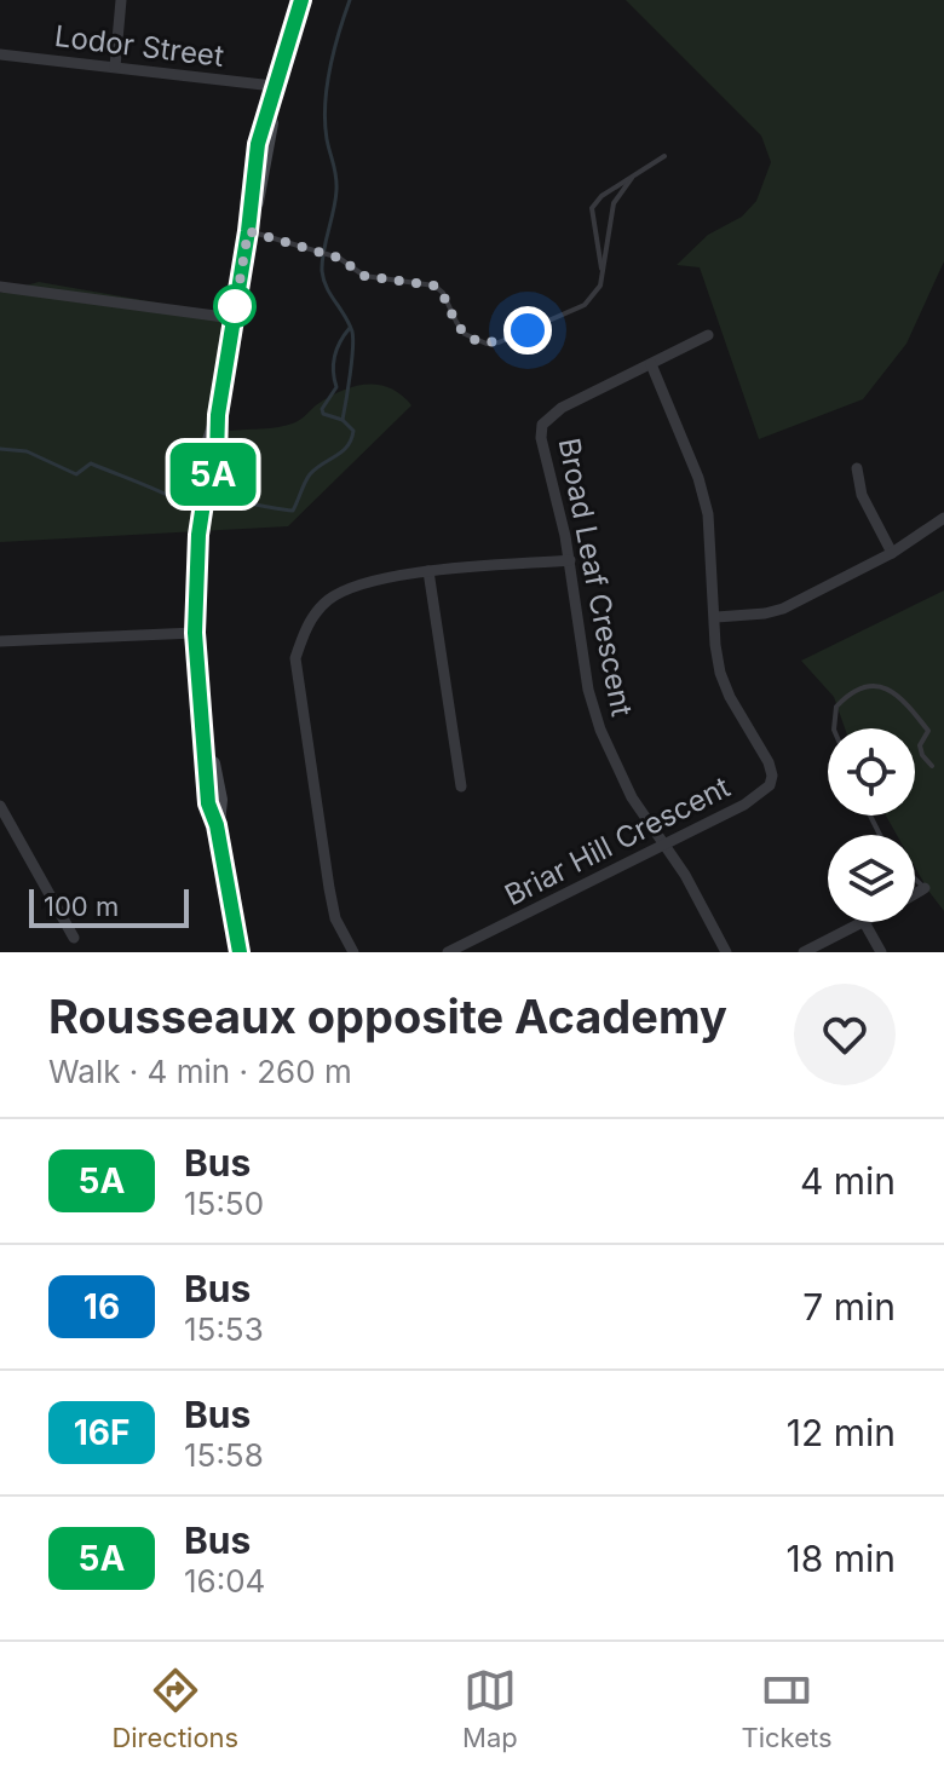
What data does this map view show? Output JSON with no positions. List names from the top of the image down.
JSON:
{
  "streets": {
    "street": ["Lodor Street", "Broad Leaf Crescent", "Briar Hill Crescent"]
  },
  "crossings": [
    ["Broad Leaf Crescent", "Briar Hill Crescent"]
  ],
  "lines": ["bus line 5A"],
  "scale_bar": "100 m",
  "page": {
    "on_map": "5A",
    "scale": "100 m",
    "heading": ["Rousseaux opposite Academy", "Walk · 4 min · 260 m"],
    "list": [
      {
        "mark": "5A",
        "name": "Bus",
        "note": "15:50",
        "value": "4 min"
      },
      {
        "mark": "16",
        "name": "Bus",
        "note": "15:53",
        "value": "7 min"
      },
      {
        "mark": "16F",
        "name": "Bus",
        "note": "15:58",
        "value": "12 min"
      },
      {
        "mark": "5A",
        "name": "Bus",
        "note": "16:04",
        "value": "18 min"
      }
    ],
    "tabs": ["Directions", "Map", "Tickets"]
  }
}
